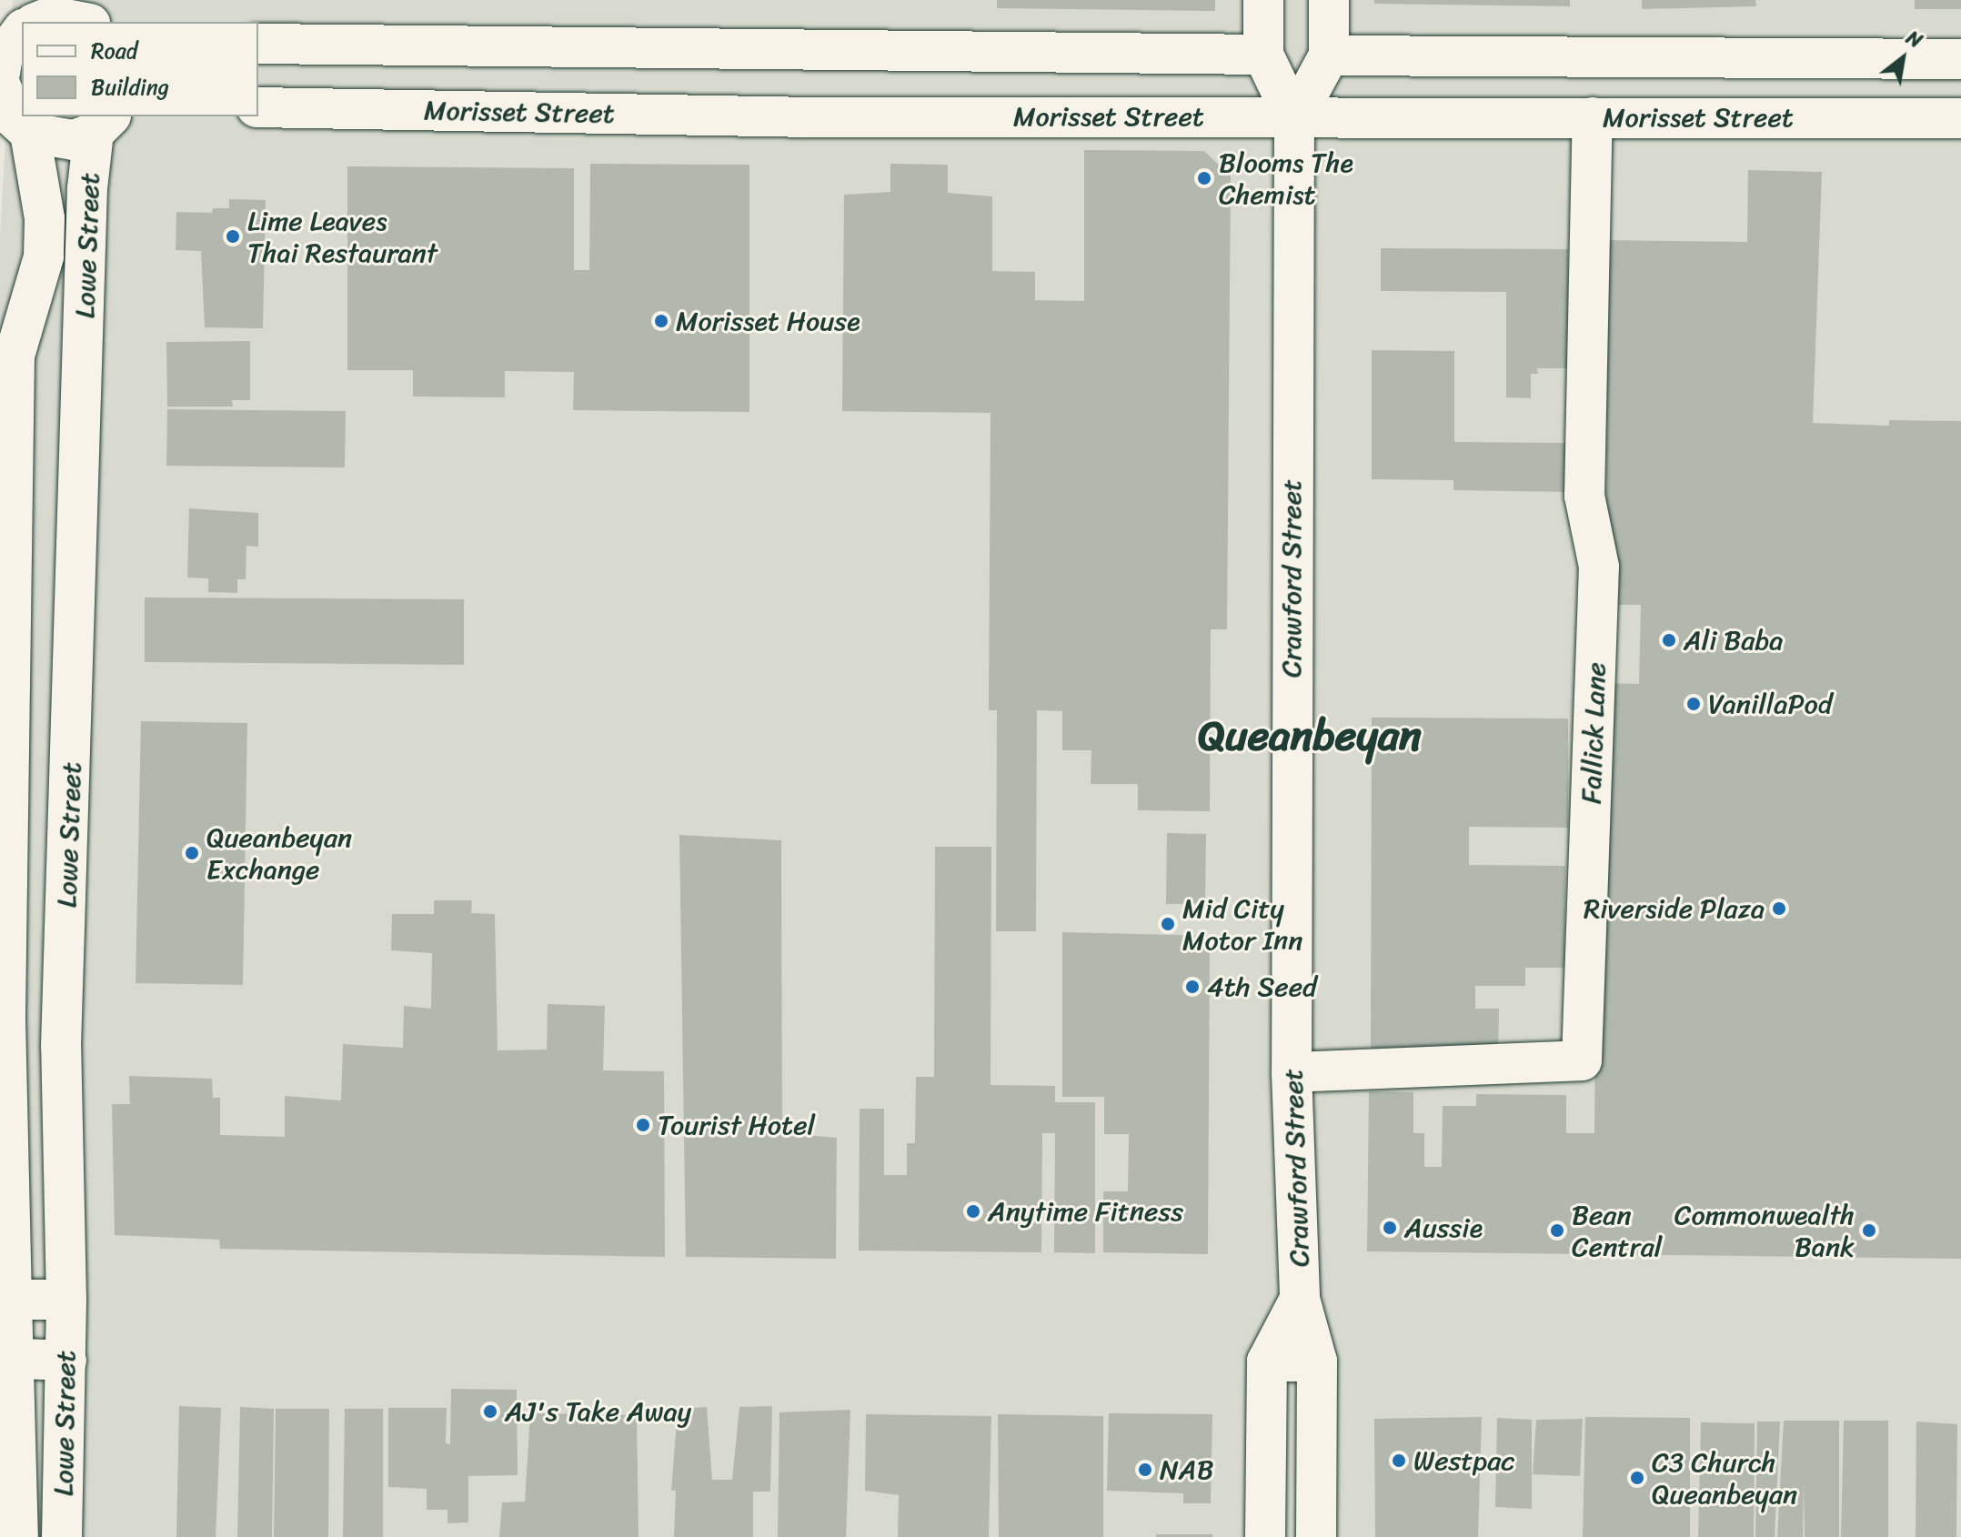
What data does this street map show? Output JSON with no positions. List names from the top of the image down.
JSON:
{
  "streets": {
    "main road": [
      "Morisset Street",
      "Lowe Street",
      "Crawford Street",
      "Fallick Lane"
    ]
  },
  "crossings": [
    ["Morisset Street", "Crawford Street"],
    ["Morisset Street", "Fallick Lane"],
    ["Crawford Street", "Fallick Lane"]
  ],
  "districts": ["Queanbeyan"],
  "places": [
    "Blooms The Chemist",
    "Lime Leaves Thai Restaurant",
    "Morisset House",
    "Ali Baba",
    "VanillaPod",
    "Queanbeyan Exchange",
    "Riverside Plaza",
    "Mid City Motor Inn",
    "4th Seed",
    "Tourist Hotel",
    "Anytime Fitness",
    "Aussie",
    "Bean Central",
    "Commonwealth Bank",
    "AJ's Take Away",
    "Westpac",
    "NAB",
    "C3 Church Queanbeyan"
  ],
  "legend": ["Road", "Building"],
  "north": "top right"
}
